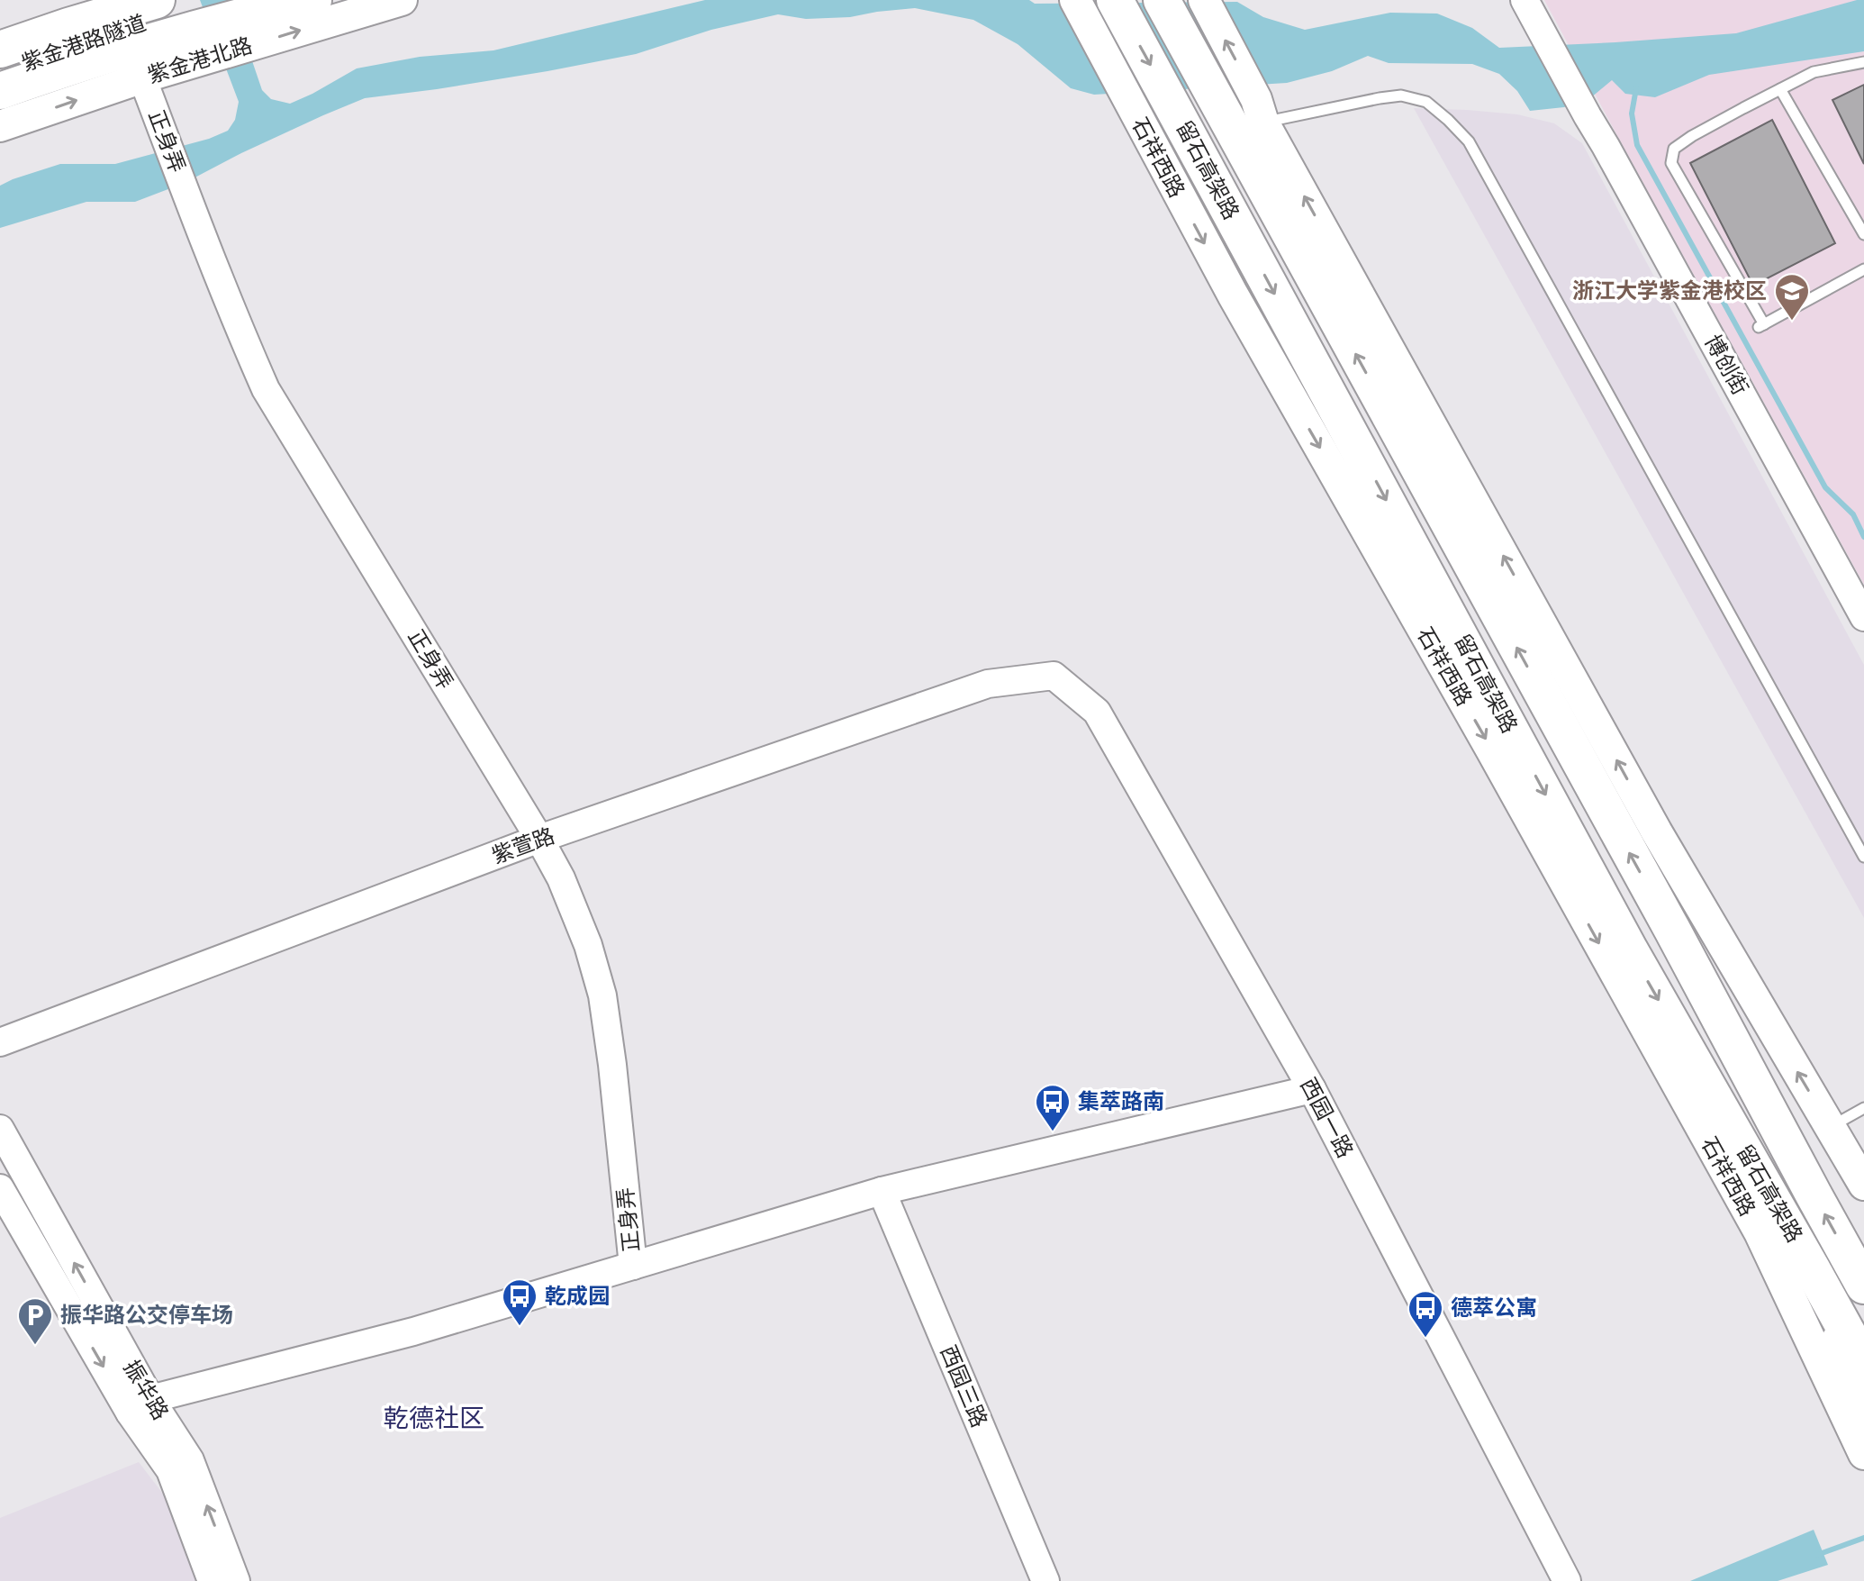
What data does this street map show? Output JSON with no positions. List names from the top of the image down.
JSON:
{
  "streets": {
    "highway": ["紫金港路隧道", "留石高架路"],
    "main road": ["紫金港北路", "石祥西路"],
    "street": [
      "正身弄",
      "博创街",
      "紫萱路",
      "西园一路",
      "西园三路",
      "振华路"
    ]
  },
  "crossings": [
    ["紫金港北路", "正身弄"],
    ["正身弄", "紫萱路"],
    ["紫萱路", "西园一路"]
  ],
  "one_way": ["紫金港北路"],
  "districts": ["乾德社区"],
  "places": {
    "school or university": ["浙江大学紫金港校区"],
    "bus stop": ["集萃路南", "乾成园", "德萃公寓"],
    "parking": ["振华路公交停车场"]
  }
}
